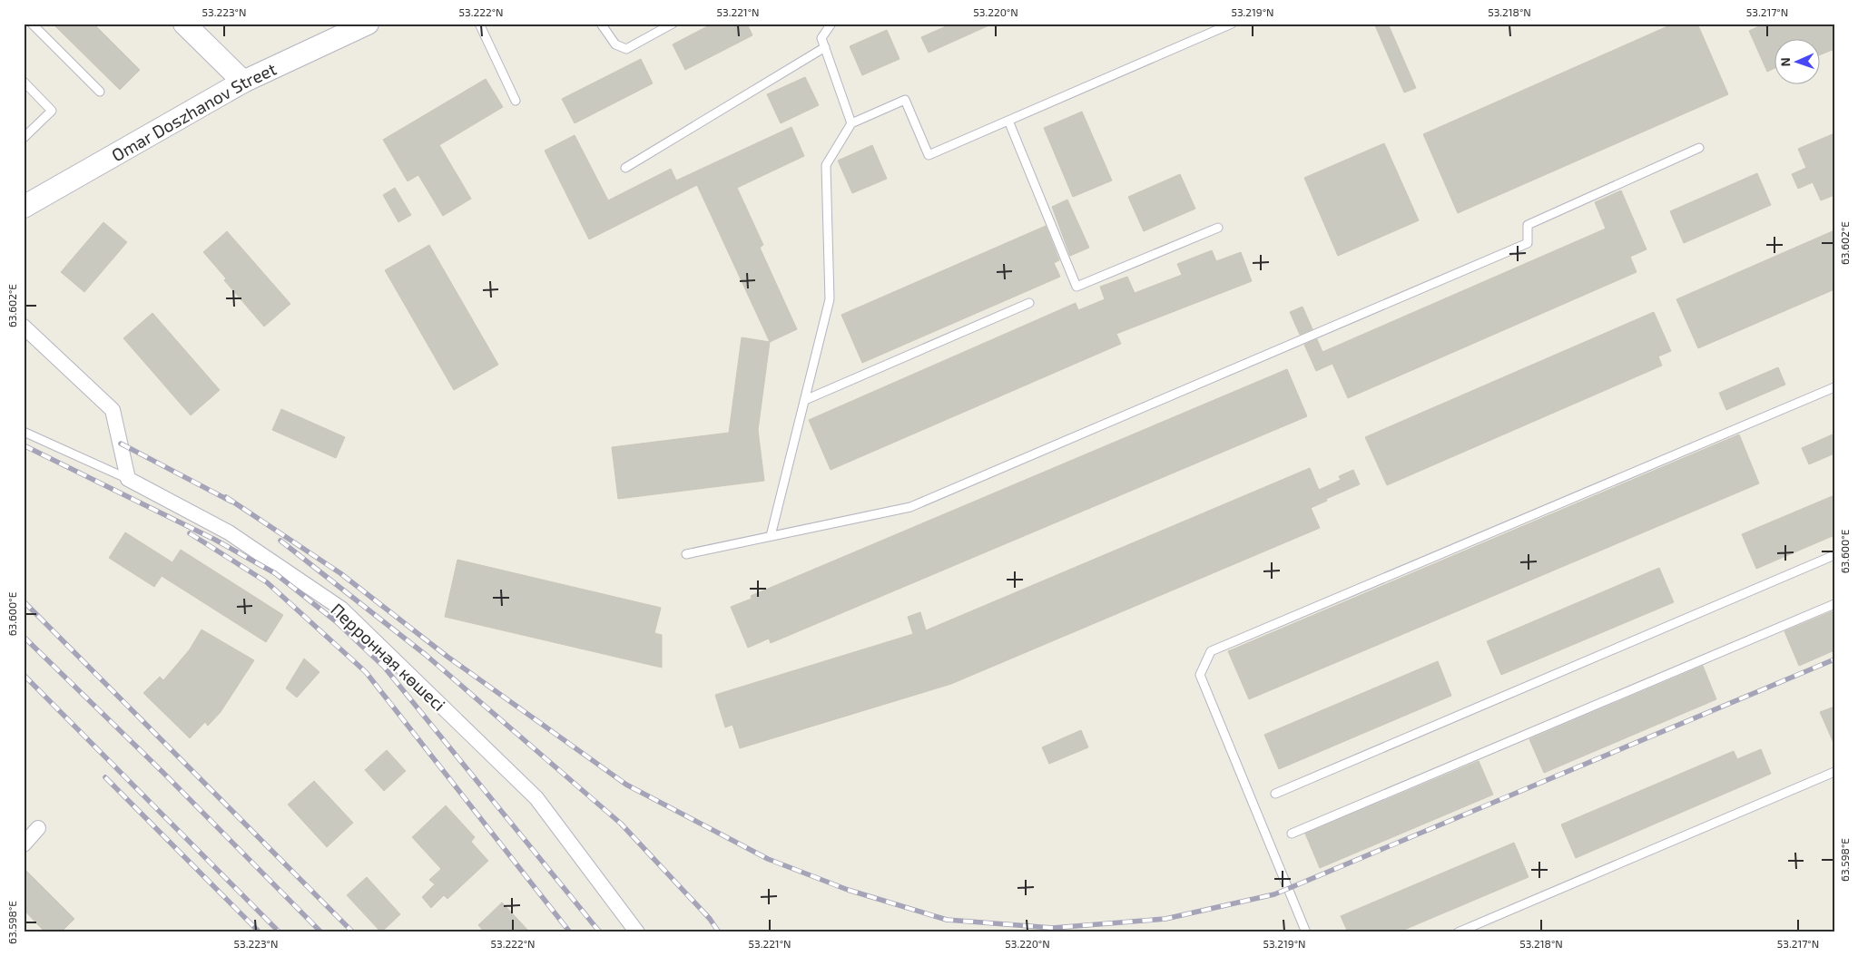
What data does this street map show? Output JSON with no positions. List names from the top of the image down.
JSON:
{
  "streets": {
    "street": ["Omar Doszhanov Street", "Перронная көшесі"]
  },
  "north": "left",
  "coordinates": [
    "53.223°N",
    "53.222°N",
    "53.221°N",
    "53.220°N",
    "53.219°N",
    "53.218°N",
    "53.217°N",
    "63.602°E",
    "63.600°E",
    "63.598°E"
  ]
}
